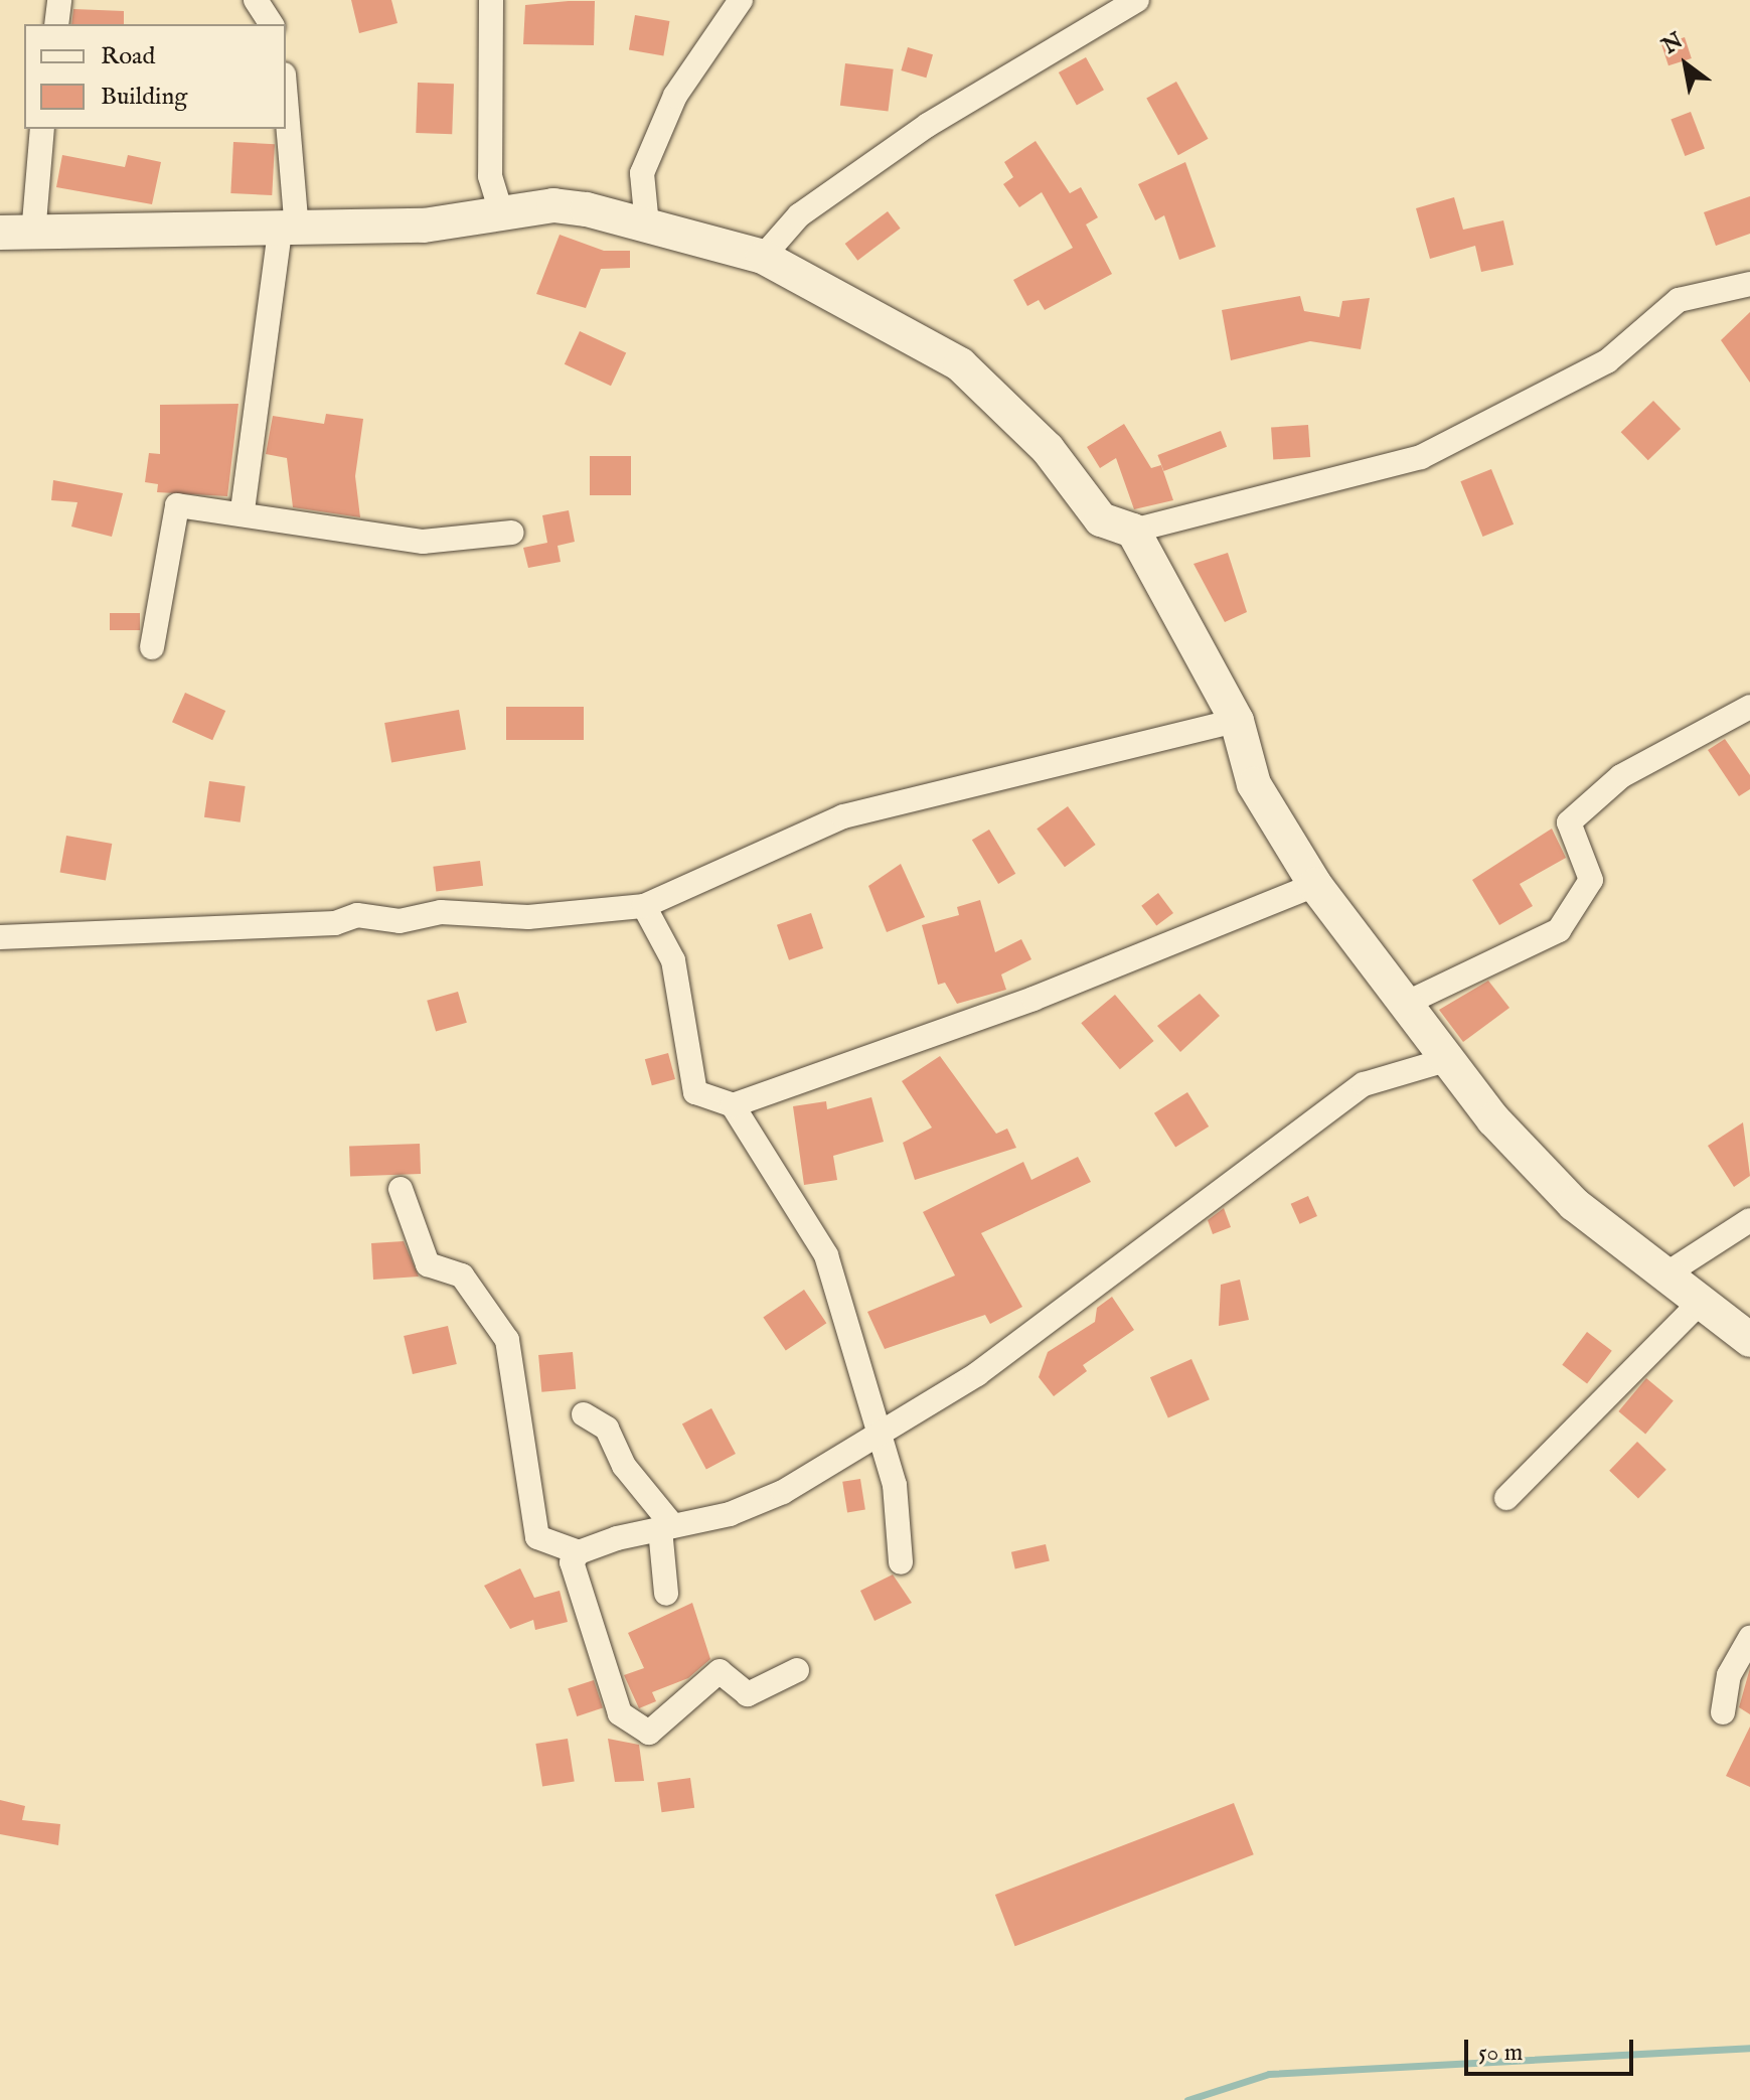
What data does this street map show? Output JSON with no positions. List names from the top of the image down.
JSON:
{
  "legend": ["Road", "Building"],
  "scale_bar": "50 m",
  "north": "top left"
}
